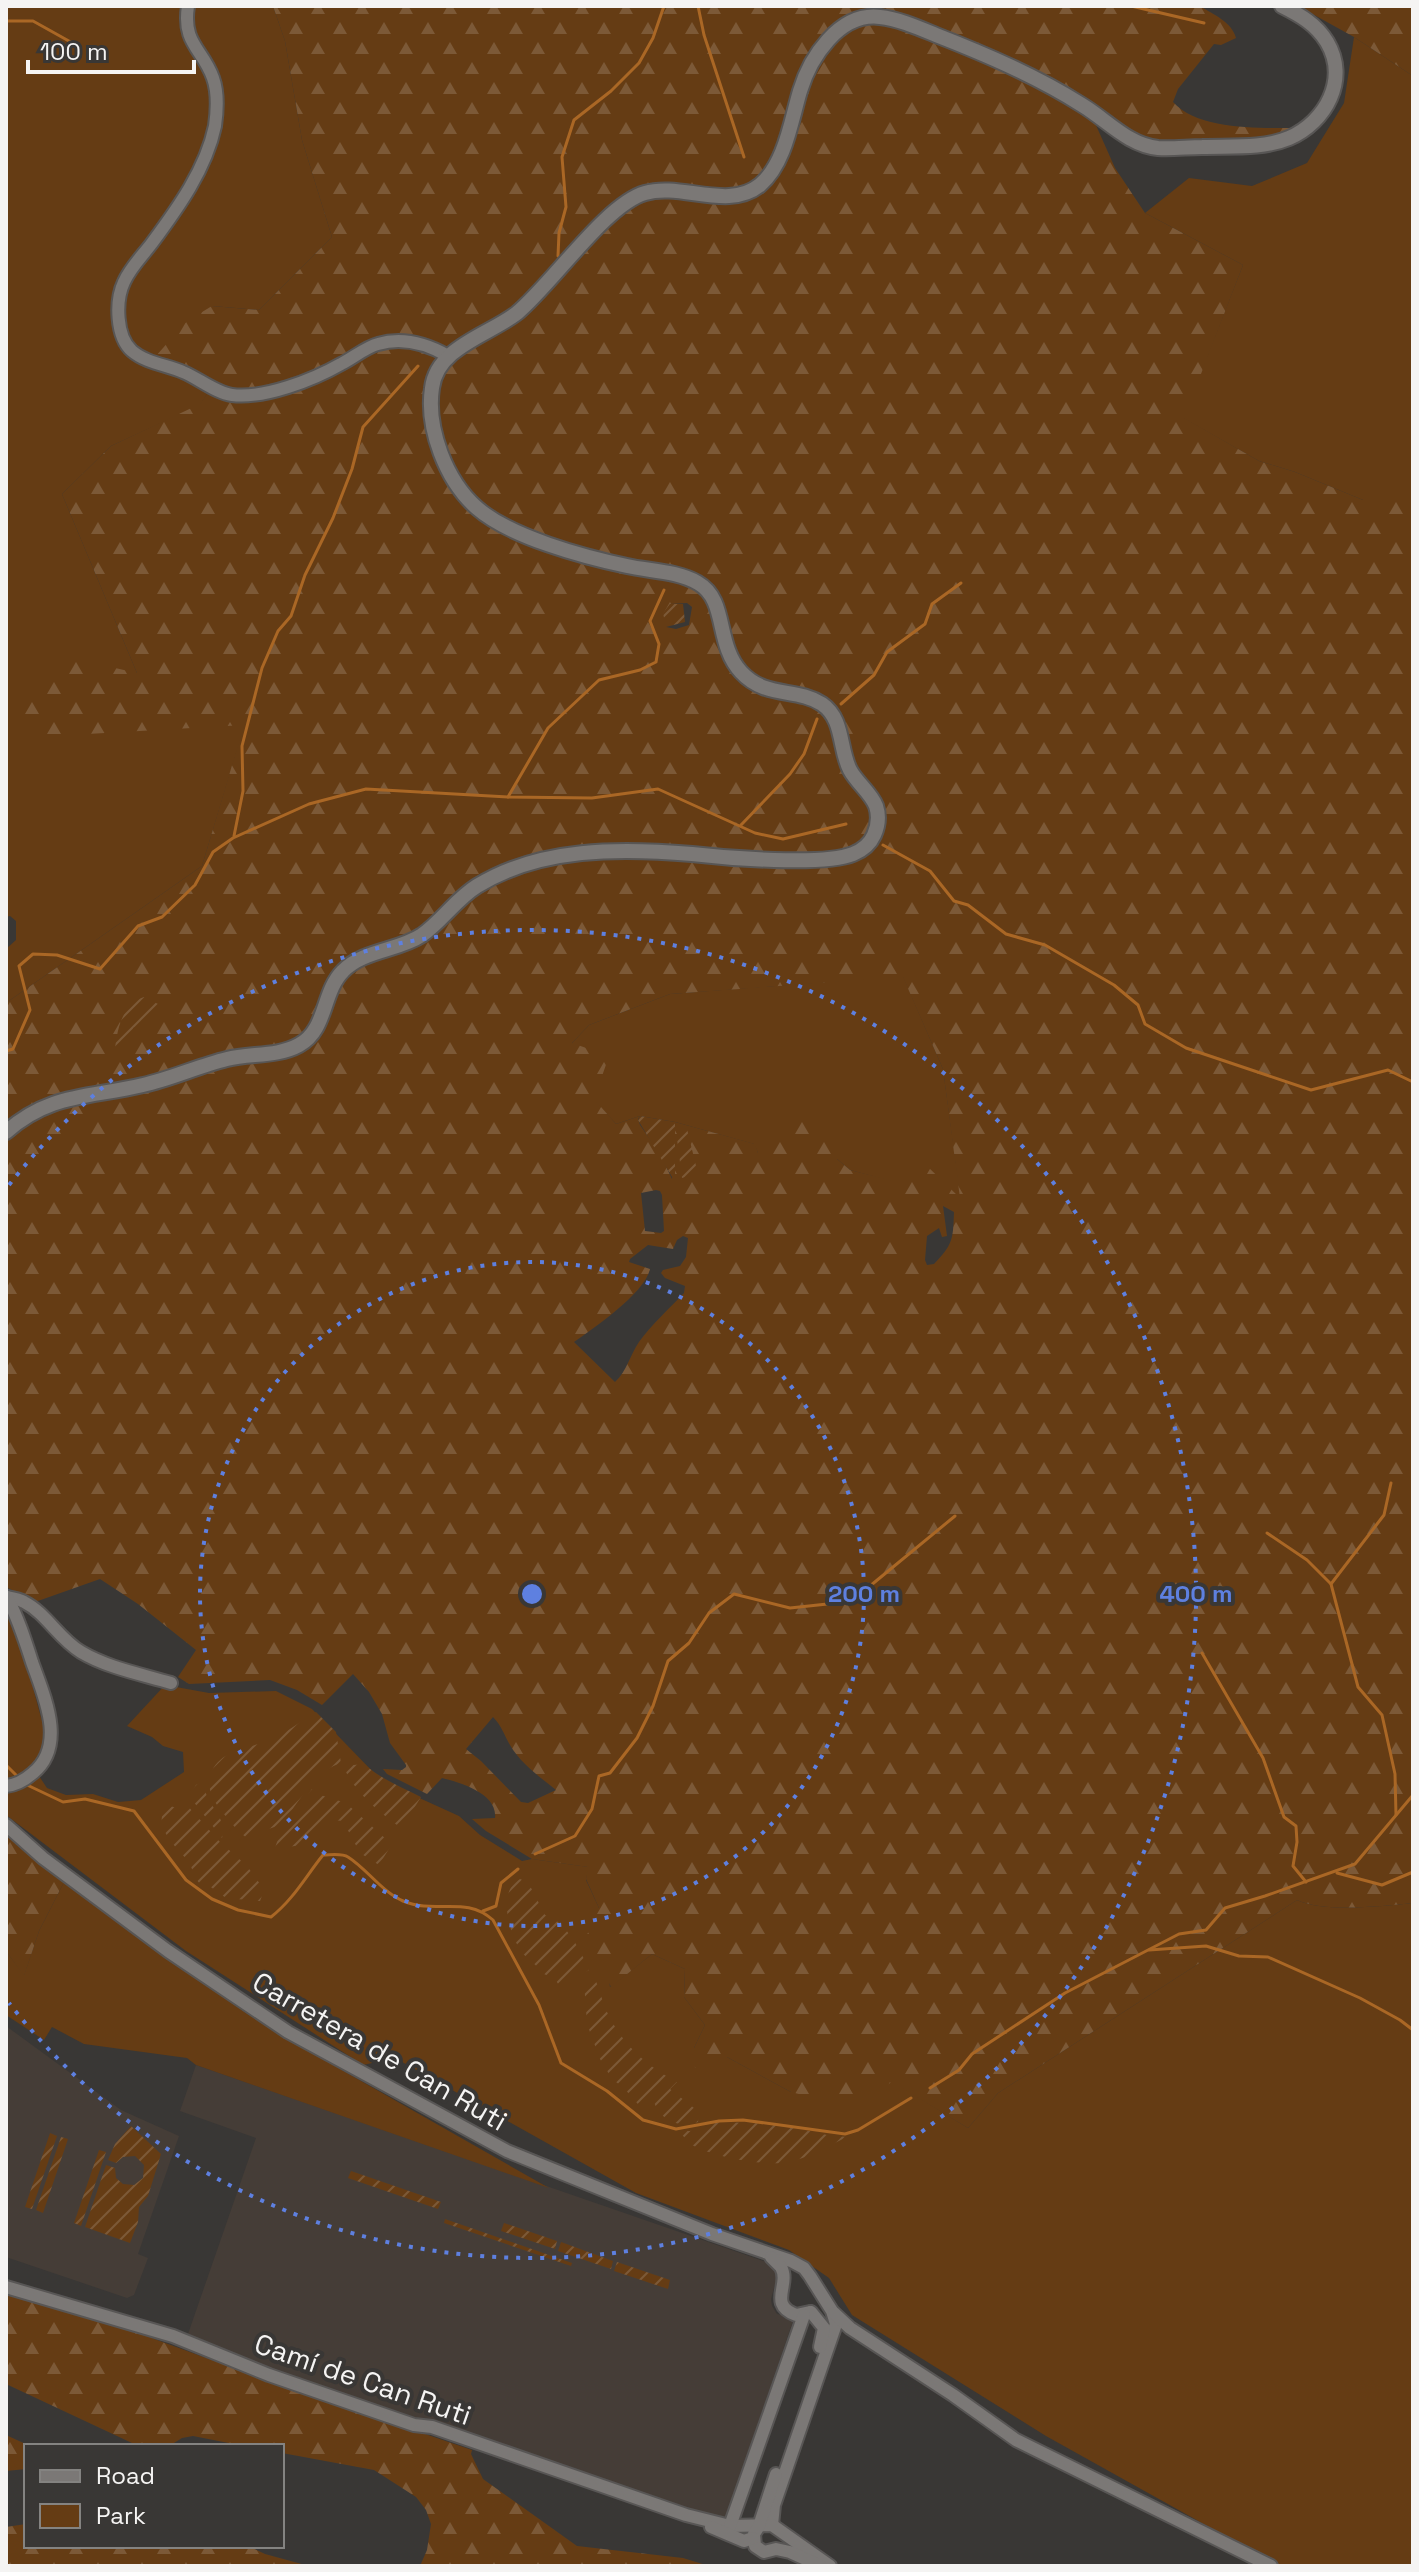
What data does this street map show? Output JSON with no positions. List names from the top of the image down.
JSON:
{
  "streets": {
    "street": ["Carretera de Can Ruti", "Camí de Can Ruti"]
  },
  "legend": ["Road", "Park"],
  "scale_bar": "100 m",
  "rings": ["200 m", "400 m"]
}
